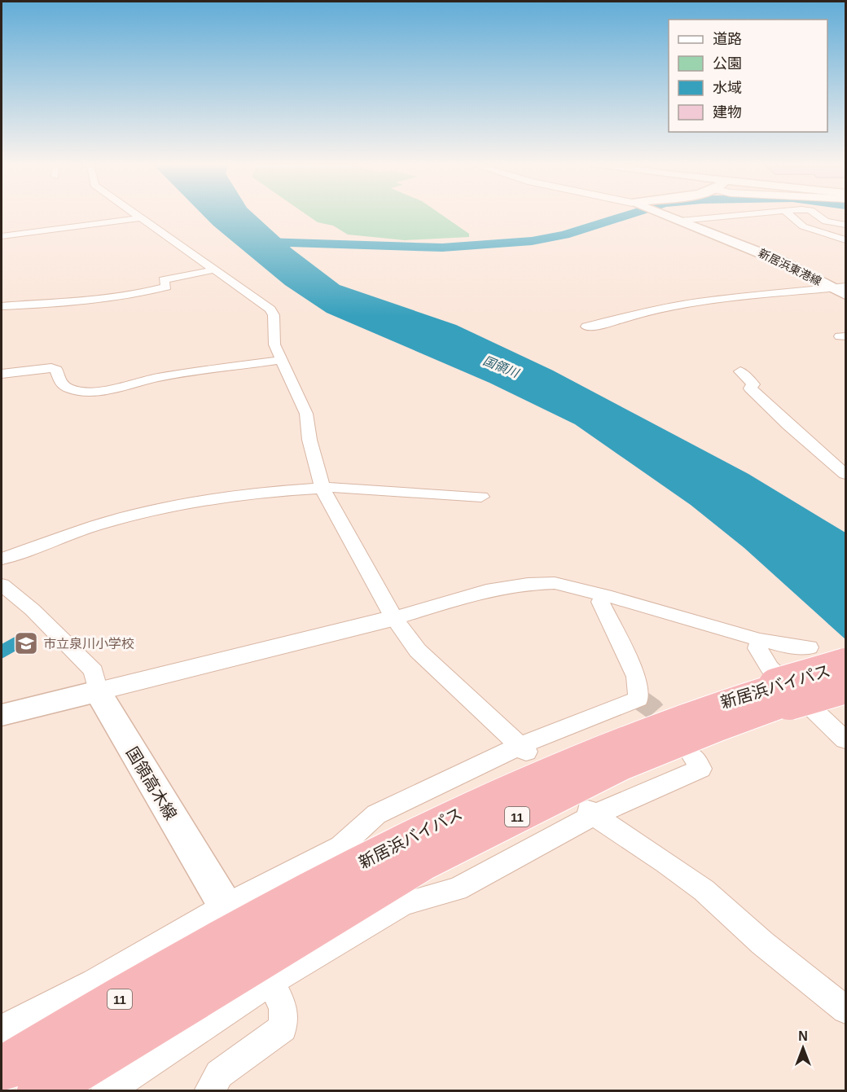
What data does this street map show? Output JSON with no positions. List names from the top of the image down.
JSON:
{
  "streets": {
    "highway": ["新居浜バイパス", "11"],
    "main road": ["新居浜東港線", "国領高木線"]
  },
  "crossings": [
    ["新居浜バイパス", "国領高木線"]
  ],
  "water": ["国領川"],
  "places": {
    "school or university": ["市立泉川小学校"]
  },
  "legend": [
    "道路",
    "公園",
    "水域",
    "建物"
  ],
  "north": "top"
}
